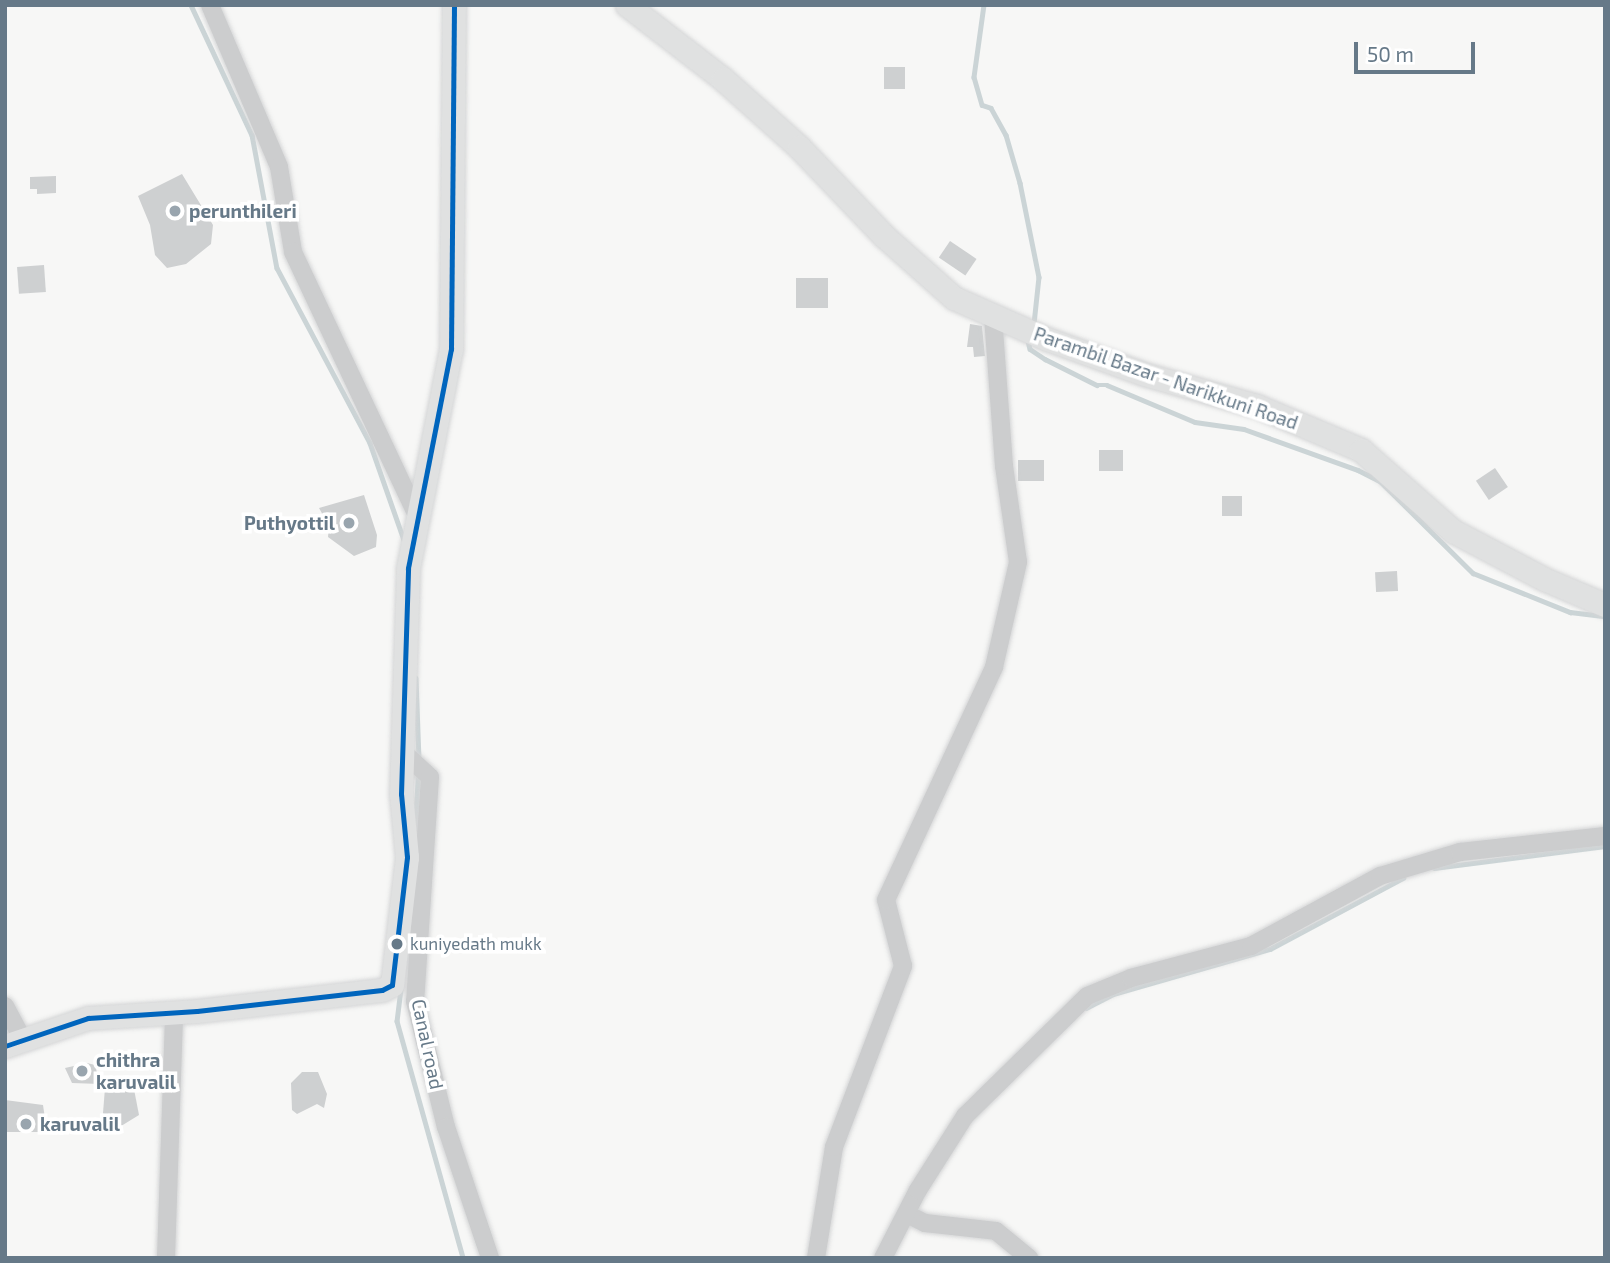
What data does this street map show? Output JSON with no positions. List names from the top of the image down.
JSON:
{
  "streets": {
    "main road": ["Parambil Bazar - Narikkuni Road"],
    "street": ["Canal road"]
  },
  "places": [
    "perunthileri",
    "Puthyottil",
    "kuniyedath mukk",
    "chithra karuvalil",
    "karuvalil"
  ],
  "scale_bar": "50 m"
}
